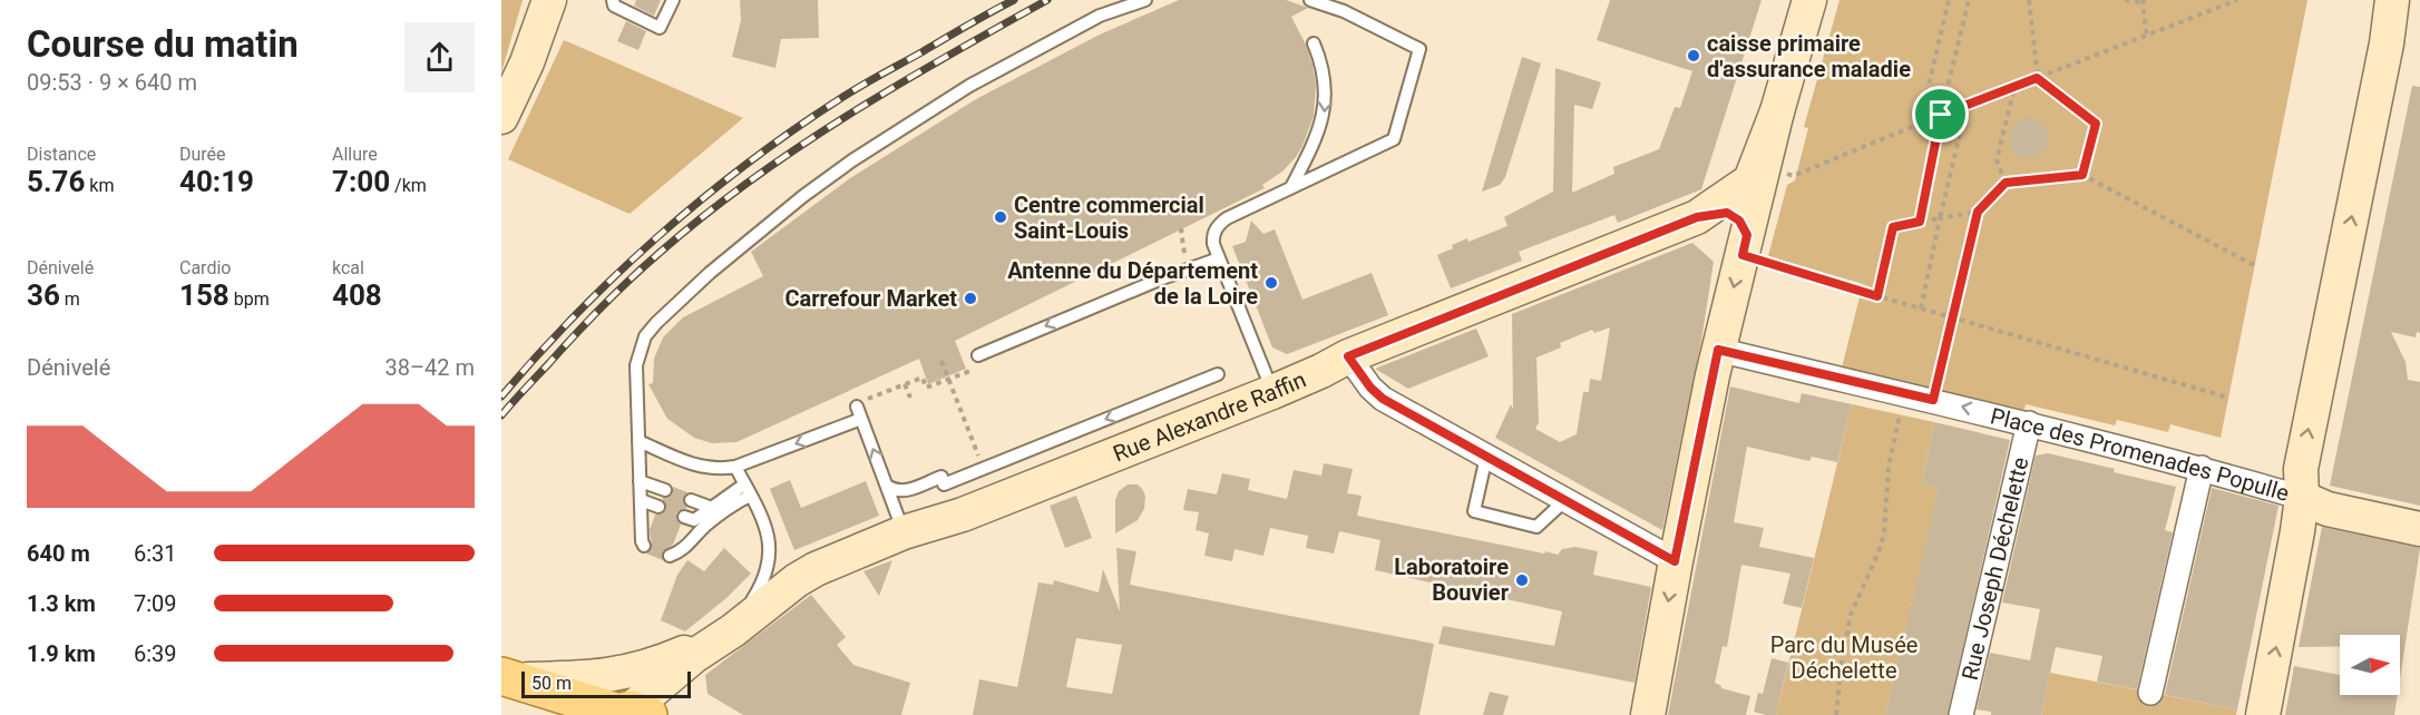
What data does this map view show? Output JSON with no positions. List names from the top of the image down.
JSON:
{
  "streets": {
    "main road": ["Rue Alexandre Raffin", "Place des Promenades Populle"],
    "street": ["Rue Joseph Déchelette"]
  },
  "crossings": [
    ["Place des Promenades Populle", "Rue Joseph Déchelette"]
  ],
  "one_way": ["Place des Promenades Populle"],
  "parks": ["Parc du Musée Déchelette"],
  "places": [
    "caisse primaire d'assurance maladie",
    "Centre commercial Saint-Louis",
    "Antenne du Département de la Loire",
    "Carrefour Market",
    "Laboratoire Bouvier"
  ],
  "scale_bar": "50 m",
  "north": "right",
  "page": {
    "heading": ["Course du matin", "09:53 · 9 × 640 m"],
    "stats": [
      ["Distance", "5.76 km"],
      ["Durée", "40:19"],
      ["Allure", "7:00 /km"],
      ["Dénivelé", "36 m"],
      ["Cardio", "158 bpm"],
      ["kcal", "408"]
    ],
    "chart": ["Dénivelé", "38–42 m"],
    "list": [
      {
        "name": "640 m",
        "note": "6:31"
      },
      {
        "name": "1.3 km",
        "note": "7:09"
      },
      {
        "name": "1.9 km",
        "note": "6:39"
      }
    ],
    "scale": "50 m"
  }
}
